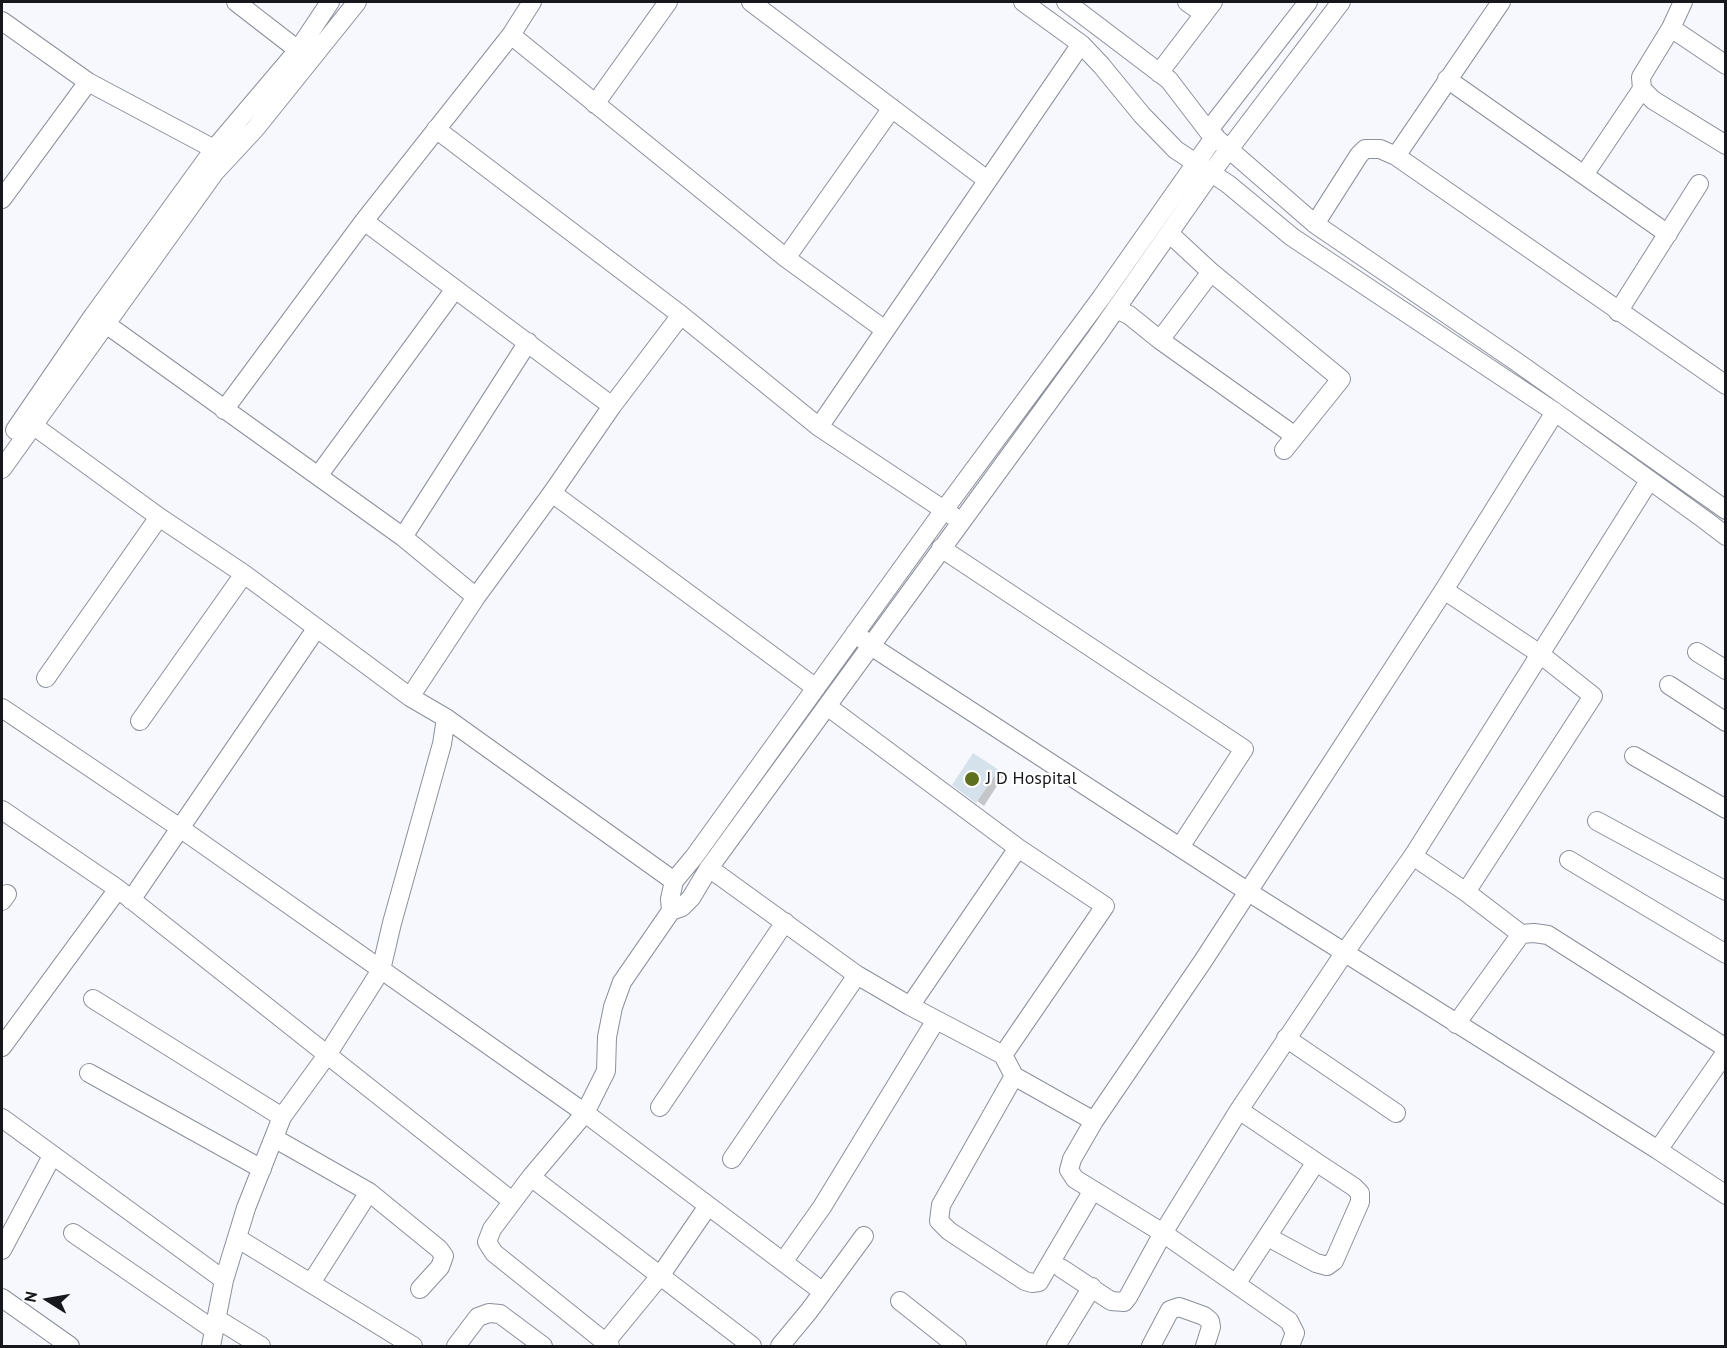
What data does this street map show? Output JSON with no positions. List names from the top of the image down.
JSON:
{
  "places": ["J D Hospital"],
  "north": "left"
}
